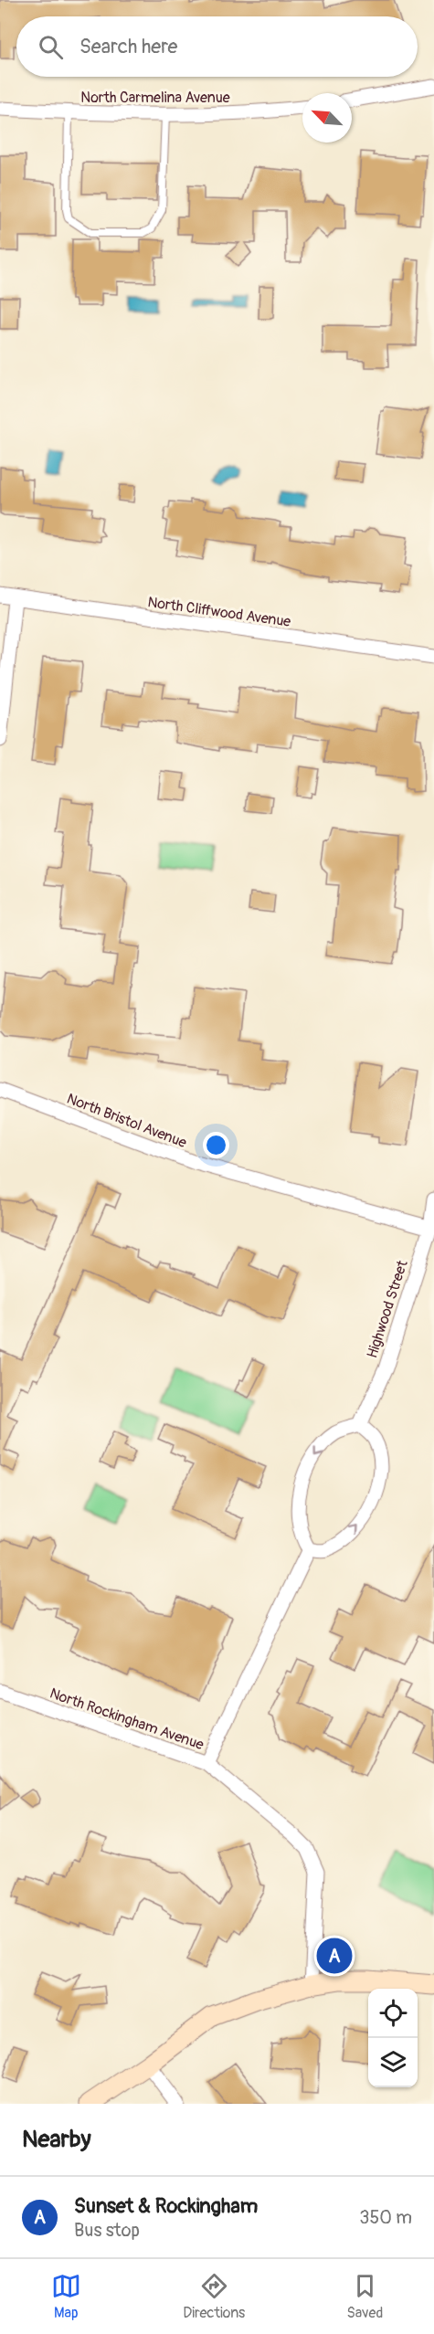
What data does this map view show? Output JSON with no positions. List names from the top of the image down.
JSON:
{
  "streets": {
    "street": [
      "North Carmelina Avenue",
      "North Cliffwood Avenue",
      "North Bristol Avenue",
      "Highwood Street",
      "North Rockingham Avenue"
    ]
  },
  "crossings": [
    ["North Bristol Avenue", "Highwood Street"]
  ],
  "north": "top left",
  "page": {
    "search": "Search here",
    "pins": "A",
    "heading": "Nearby",
    "list": [
      {
        "mark": "A",
        "name": "Sunset & Rockingham",
        "note": "Bus stop",
        "value": "350 m"
      }
    ],
    "nav": ["Map", "Directions", "Saved"]
  }
}
